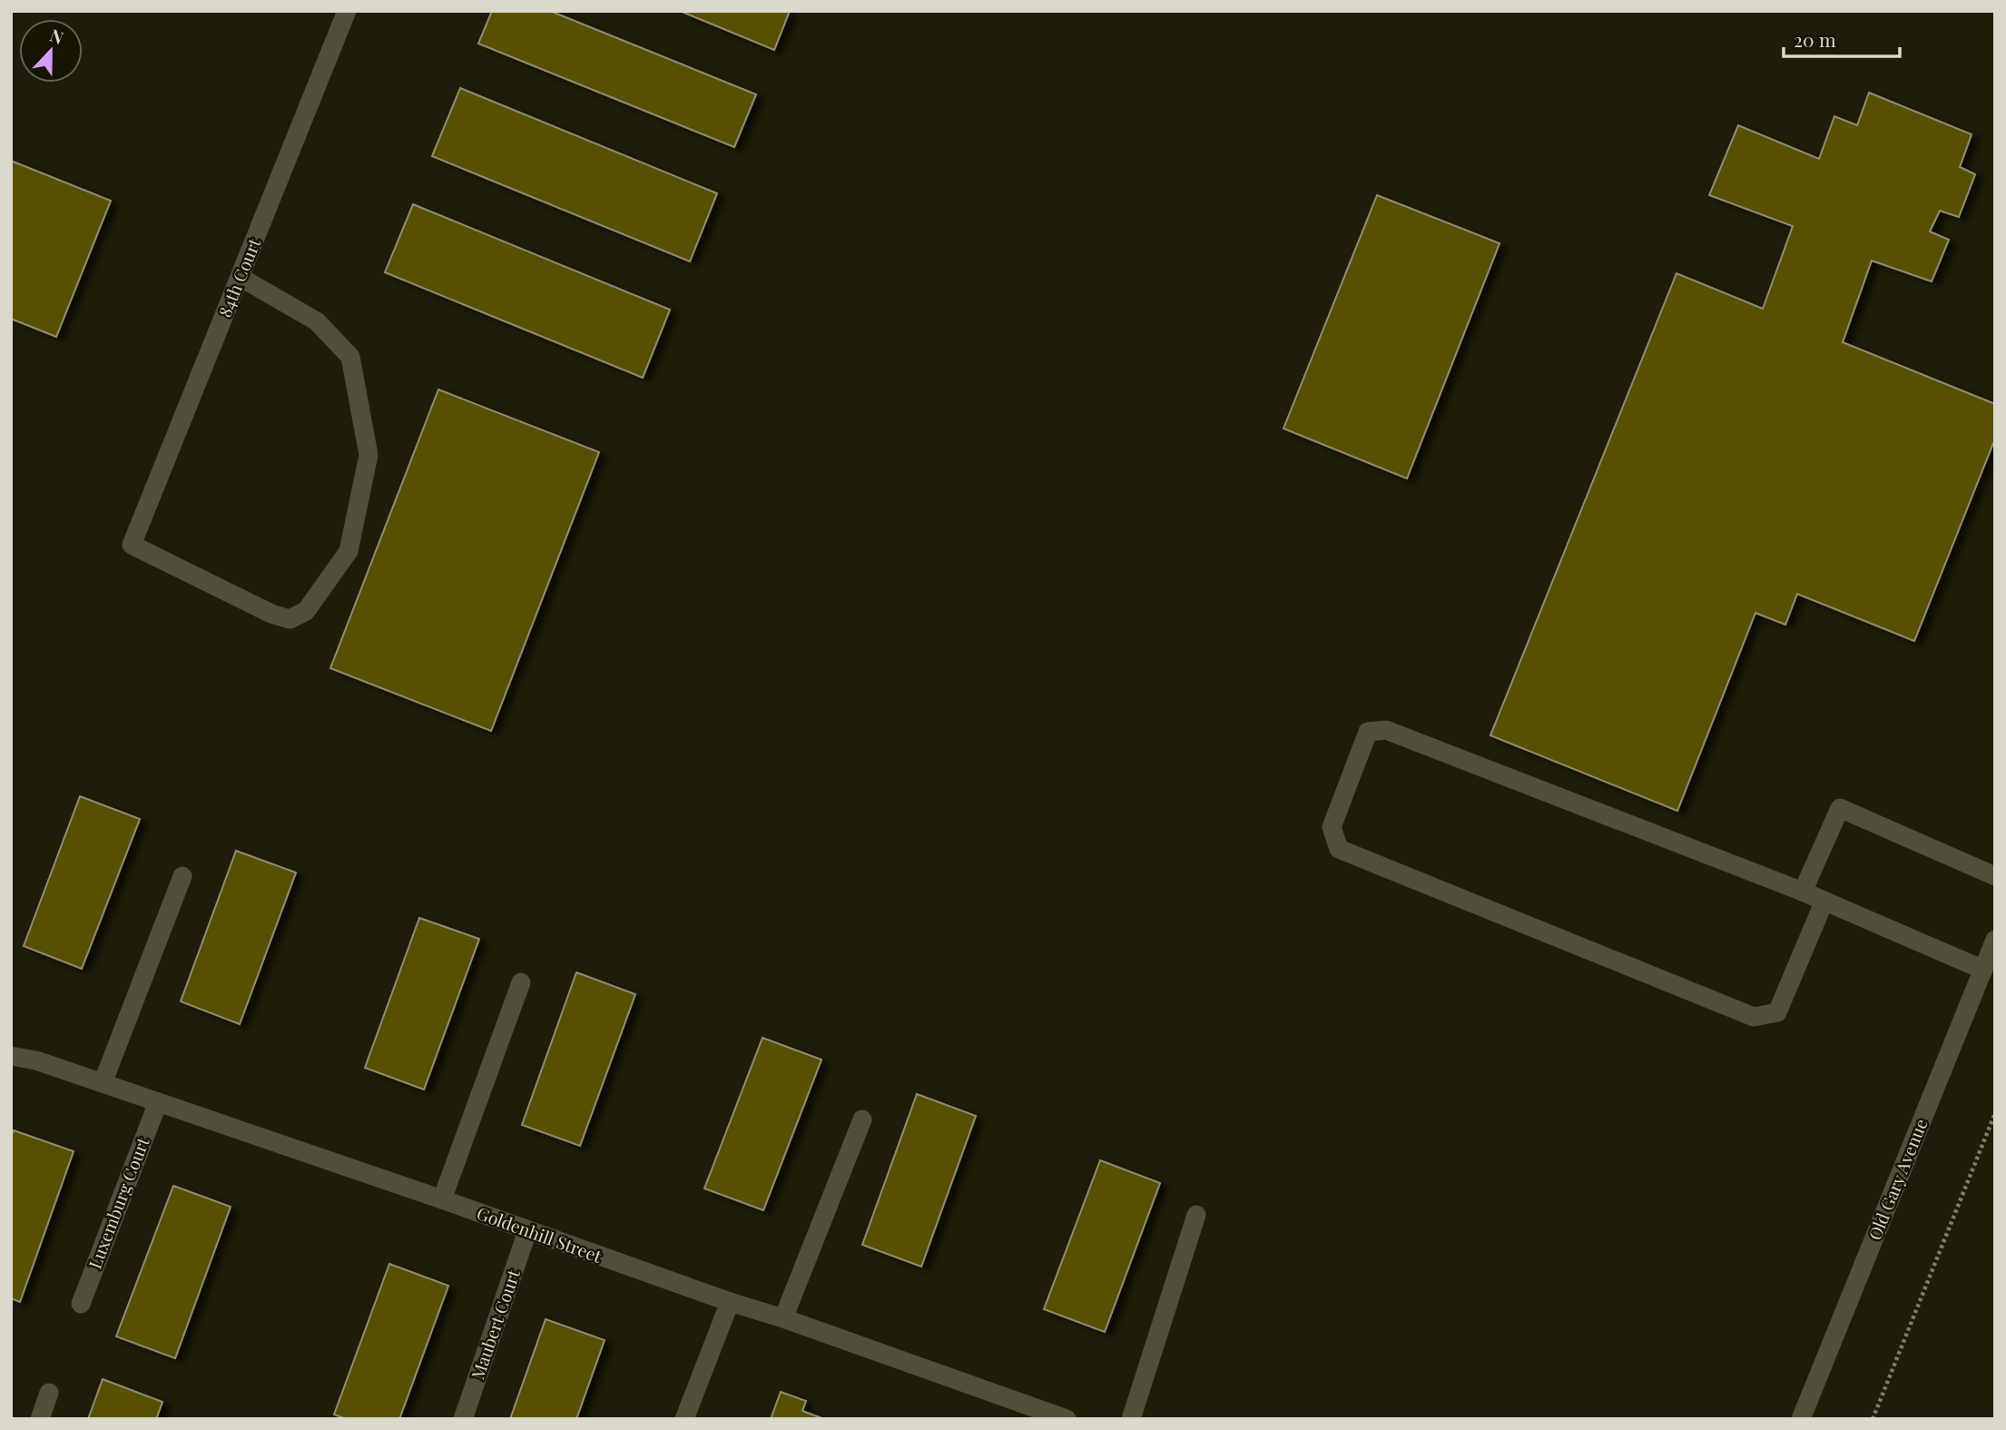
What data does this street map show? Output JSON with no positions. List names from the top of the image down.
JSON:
{
  "streets": {
    "street": [
      "84th Court",
      "Old Gary Avenue",
      "Luxemburg Court",
      "Goldenhill Street",
      "Maubert Court"
    ]
  },
  "crossings": [
    ["Luxemburg Court", "Goldenhill Street"],
    ["Goldenhill Street", "Maubert Court"]
  ],
  "scale_bar": "20 m",
  "north": "top"
}
